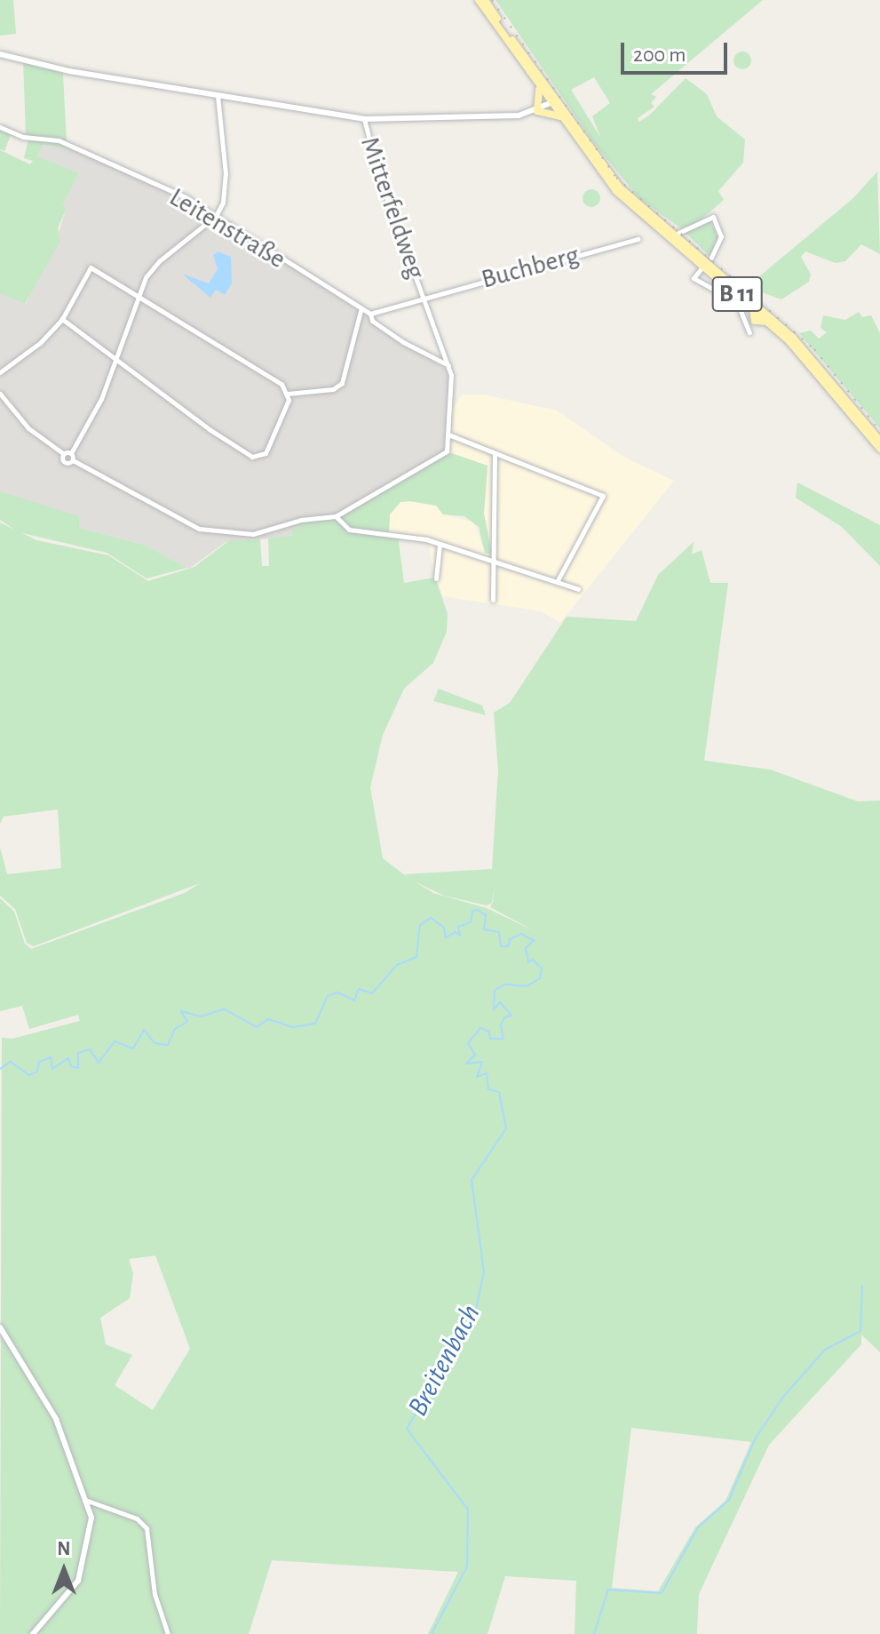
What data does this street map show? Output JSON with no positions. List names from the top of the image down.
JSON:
{
  "streets": {
    "main road": ["B 11"],
    "street": ["Mitterfeldweg", "Leitenstraße", "Buchberg"]
  },
  "crossings": [
    ["Mitterfeldweg", "Buchberg"]
  ],
  "water": ["Breitenbach"],
  "scale_bar": "200 m",
  "north": "top"
}
